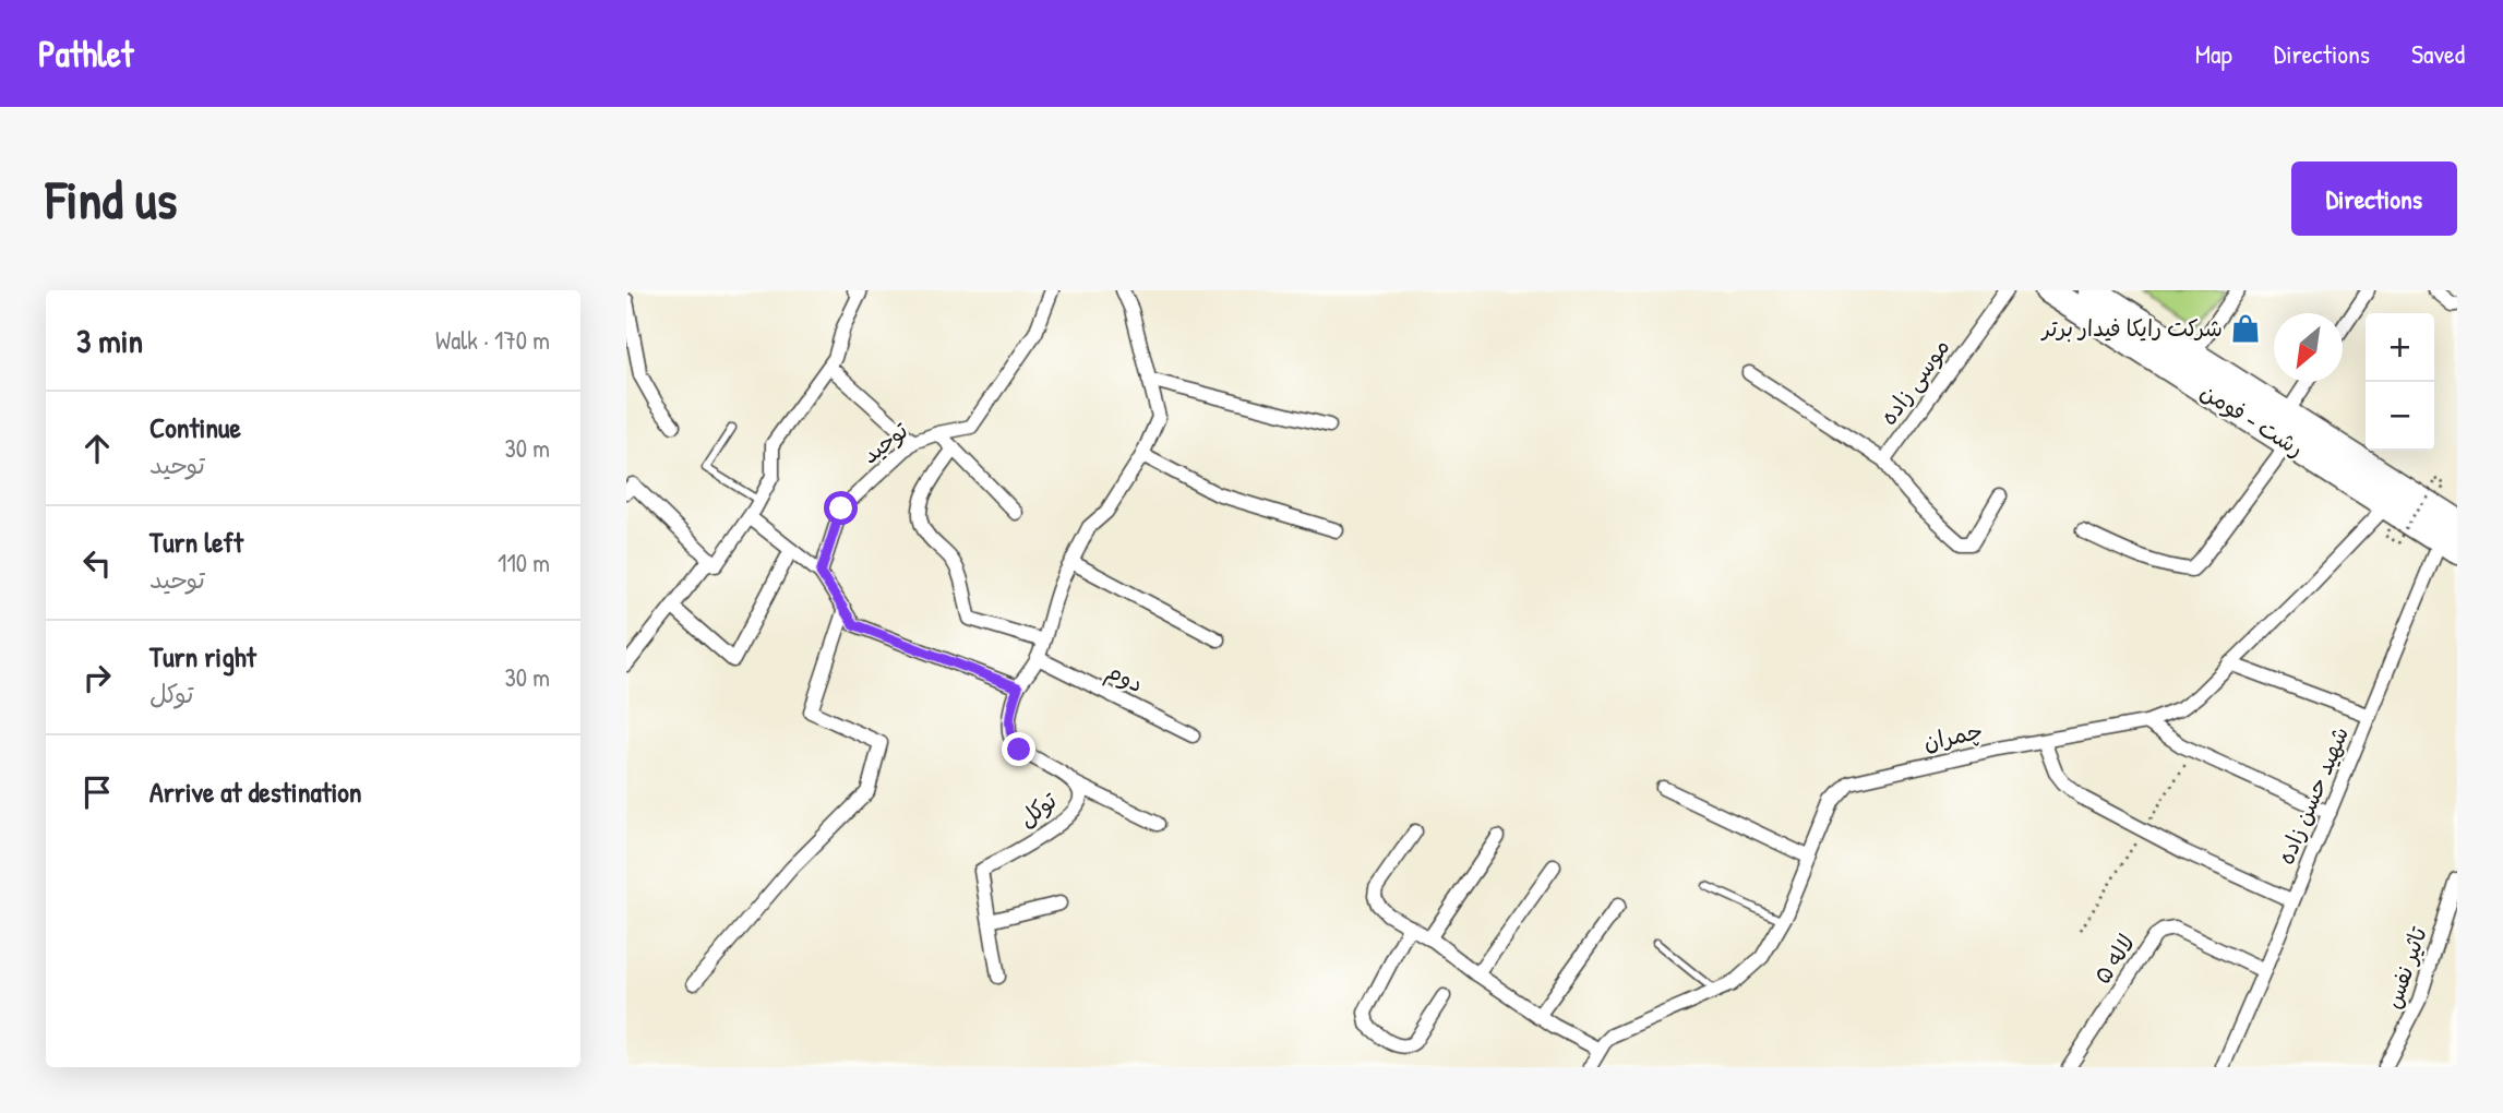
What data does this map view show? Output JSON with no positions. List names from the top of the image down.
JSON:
{
  "streets": {
    "highway": ["رشت - فومن"],
    "street": [
      "موسی زاده",
      "توحید",
      "دوم",
      "چمران",
      "شهید حسن زاده",
      "توکل",
      "لاله ۵",
      "تاثیر نفس"
    ]
  },
  "crossings": [
    ["رشت - فومن", "چمران"],
    ["رشت - فومن", "شهید حسن زاده"],
    ["دوم", "توکل"],
    ["شهید حسن زاده", "لاله ۵"]
  ],
  "places": {
    "shop": ["شرکت رایکا فیدار برتر"]
  },
  "north": "bottom left",
  "page": {
    "header": "Pathlet",
    "nav": ["Map", "Directions", "Saved"],
    "buttons": "Directions",
    "title": "Find us",
    "heading": ["3 min", "Walk · 170 m"],
    "map_buttons": ["+", "−"],
    "list": [
      ["Continue", "توحید", "30 m"],
      ["Turn left", "توحید", "110 m"],
      ["Turn right", "توکل", "30 m"],
      "Arrive at destination"
    ]
  }
}
